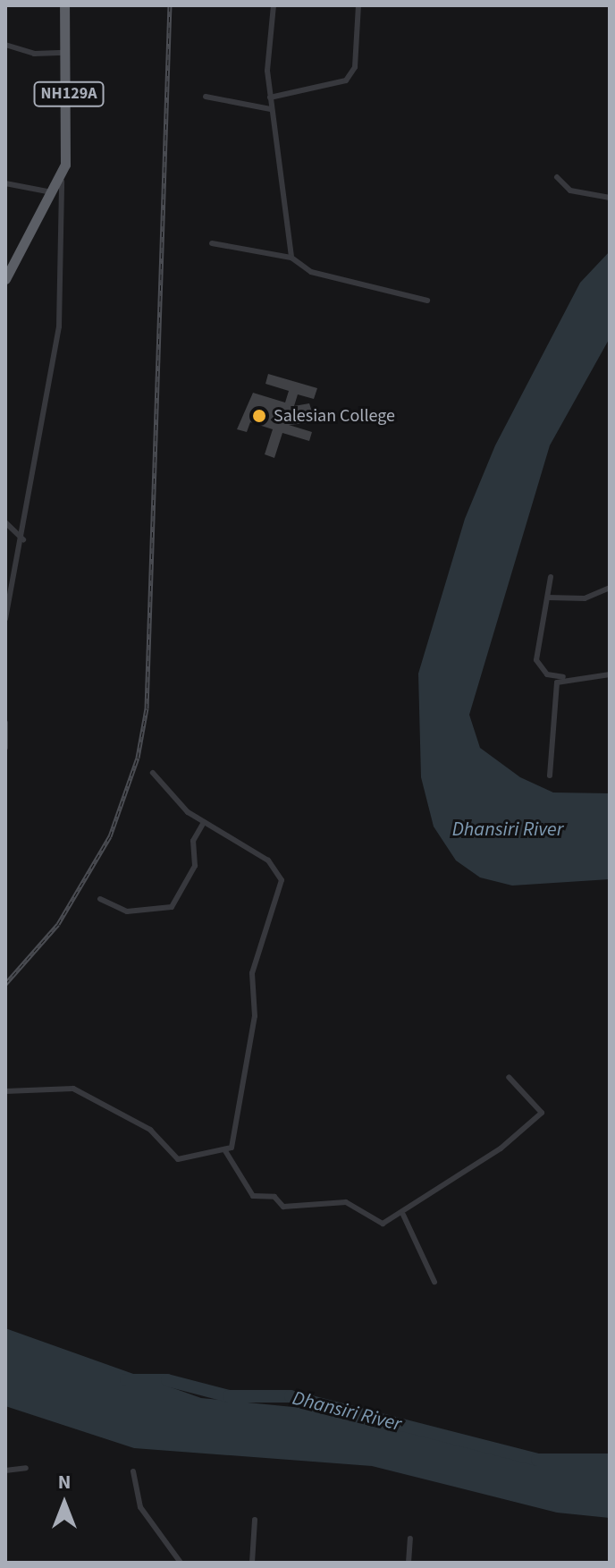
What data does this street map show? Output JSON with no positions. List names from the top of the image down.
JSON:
{
  "streets": {
    "highway": ["NH129A"]
  },
  "water": ["Dhansiri River"],
  "places": ["Salesian College"],
  "north": "top"
}
